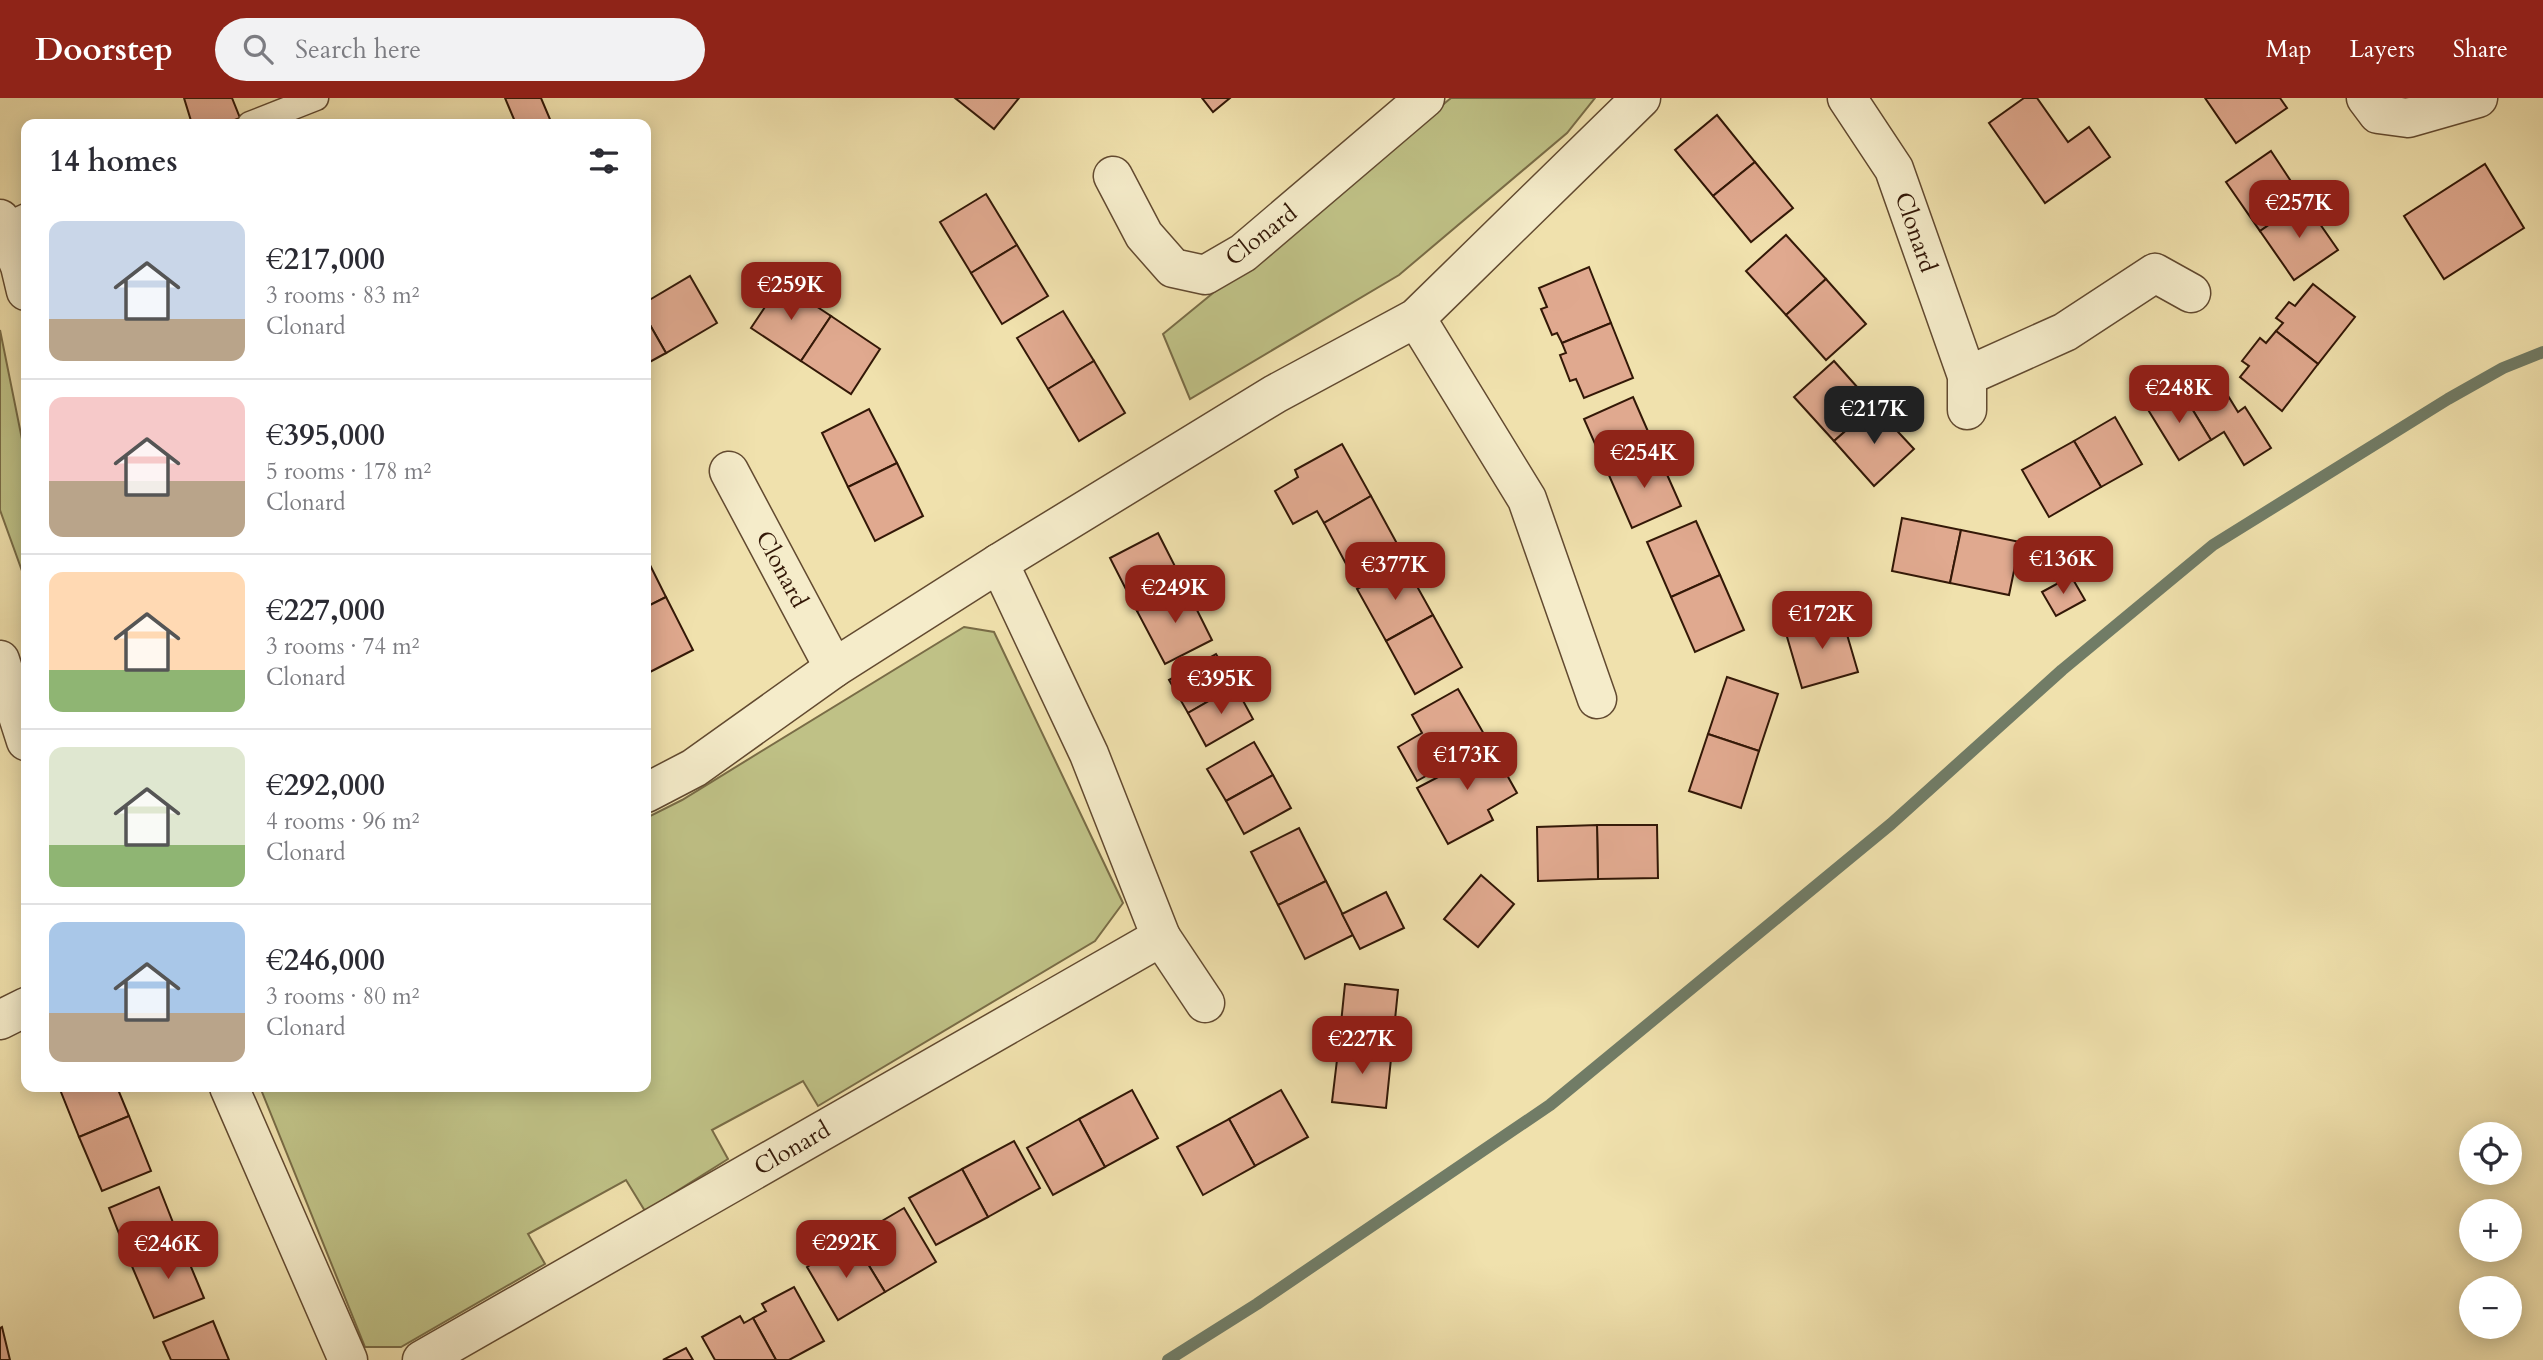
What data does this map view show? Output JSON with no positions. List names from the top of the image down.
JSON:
{
  "streets": {
    "street": ["Clonard"]
  },
  "page": {
    "header": "Doorstep",
    "search": "Search here",
    "nav": ["Map", "Layers", "Share"],
    "heading": "14 homes",
    "price": [
      "€257K",
      "€259K",
      "€248K",
      "€217K",
      "€254K",
      "€136K",
      "€377K",
      "€249K",
      "€172K",
      "€395K",
      "€173K",
      "€227K",
      "€292K",
      "€246K"
    ],
    "list": [
      {
        "name": "€217,000",
        "note": "3 rooms · 83 m² · Clonard"
      },
      {
        "name": "€395,000",
        "note": "5 rooms · 178 m² · Clonard"
      },
      {
        "name": "€227,000",
        "note": "3 rooms · 74 m² · Clonard"
      },
      {
        "name": "€292,000",
        "note": "4 rooms · 96 m² · Clonard"
      },
      {
        "name": "€246,000",
        "note": "3 rooms · 80 m² · Clonard"
      }
    ],
    "map_buttons": ["+", "−"]
  }
}
